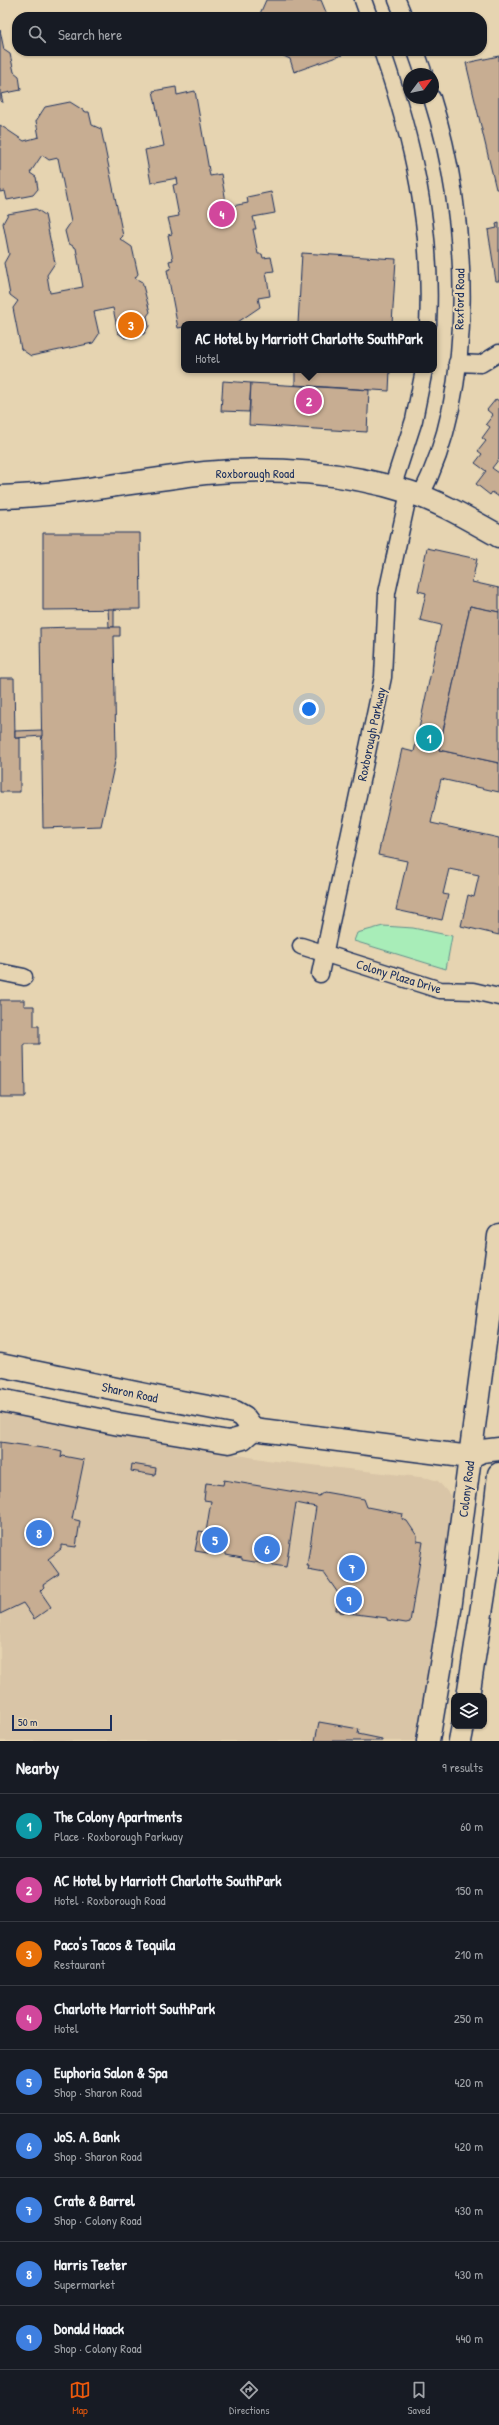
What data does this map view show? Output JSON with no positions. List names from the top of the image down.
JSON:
{
  "streets": {
    "main road": ["Roxborough Road", "Sharon Road", "Colony Road"],
    "street": ["Rexford Road", "Roxborough Parkway", "Colony Plaza Drive"]
  },
  "crossings": [
    ["Rexford Road", "Roxborough Road"],
    ["Rexford Road", "Roxborough Parkway"],
    ["Roxborough Road", "Roxborough Parkway"],
    ["Roxborough Parkway", "Colony Plaza Drive"]
  ],
  "scale_bar": "50 m",
  "north": "top right",
  "page": {
    "search": "Search here",
    "pins": [
      "4",
      "3",
      "2",
      "1",
      "8",
      "5",
      "6",
      "7",
      "9"
    ],
    "popup": ["AC Hotel by Marriott Charlotte SouthPark", "Hotel"],
    "scale": "50 m",
    "heading": ["Nearby", "9 results"],
    "list": [
      {
        "mark": "1",
        "name": "The Colony Apartments",
        "note": "Place · Roxborough Parkway",
        "value": "60 m"
      },
      {
        "mark": "2",
        "name": "AC Hotel by Marriott Charlotte SouthPark",
        "note": "Hotel · Roxborough Road",
        "value": "150 m"
      },
      {
        "mark": "3",
        "name": "Paco's Tacos & Tequila",
        "note": "Restaurant",
        "value": "210 m"
      },
      {
        "mark": "4",
        "name": "Charlotte Marriott SouthPark",
        "note": "Hotel",
        "value": "250 m"
      },
      {
        "mark": "5",
        "name": "Euphoria Salon & Spa",
        "note": "Shop · Sharon Road",
        "value": "420 m"
      },
      {
        "mark": "6",
        "name": "JoS. A. Bank",
        "note": "Shop · Sharon Road",
        "value": "420 m"
      },
      {
        "mark": "7",
        "name": "Crate & Barrel",
        "note": "Shop · Colony Road",
        "value": "430 m"
      },
      {
        "mark": "8",
        "name": "Harris Teeter",
        "note": "Supermarket",
        "value": "430 m"
      },
      {
        "mark": "9",
        "name": "Donald Haack",
        "note": "Shop · Colony Road",
        "value": "440 m"
      }
    ],
    "nav": ["Map", "Directions", "Saved"]
  }
}
